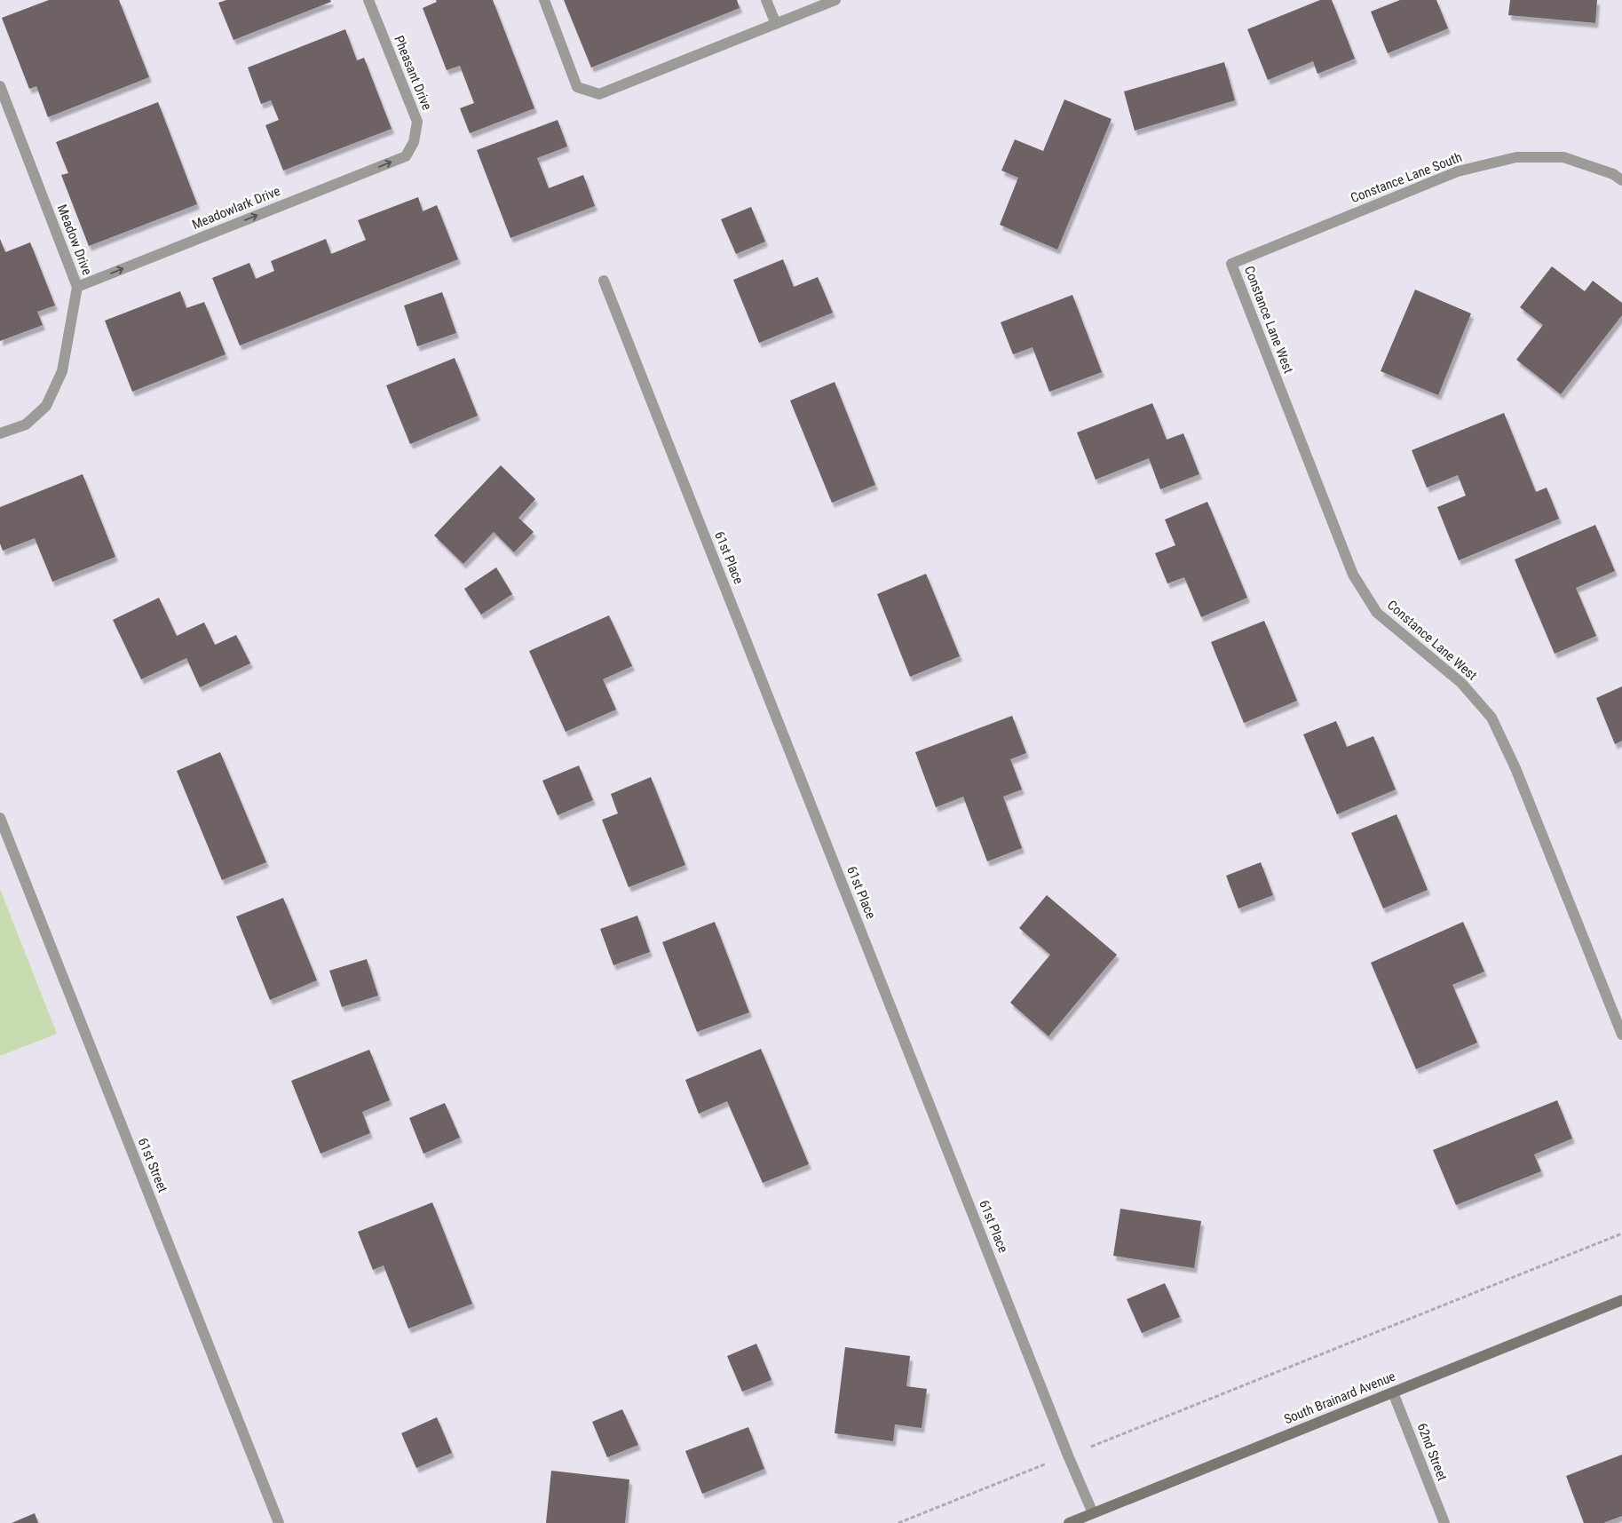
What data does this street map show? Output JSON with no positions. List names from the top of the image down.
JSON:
{
  "streets": {
    "street": [
      "Pheasant Drive",
      "Constance Lane South",
      "Meadowlark Drive",
      "Meadow Drive",
      "Constance Lane West",
      "61st Place",
      "61st Street",
      "South Brainard Avenue",
      "62nd Street"
    ]
  },
  "crossings": [
    ["Pheasant Drive", "Meadowlark Drive"],
    ["Constance Lane South", "Constance Lane West"],
    ["Meadowlark Drive", "Meadow Drive"],
    ["61st Place", "South Brainard Avenue"],
    ["South Brainard Avenue", "62nd Street"]
  ],
  "one_way": ["Meadowlark Drive"]
}
